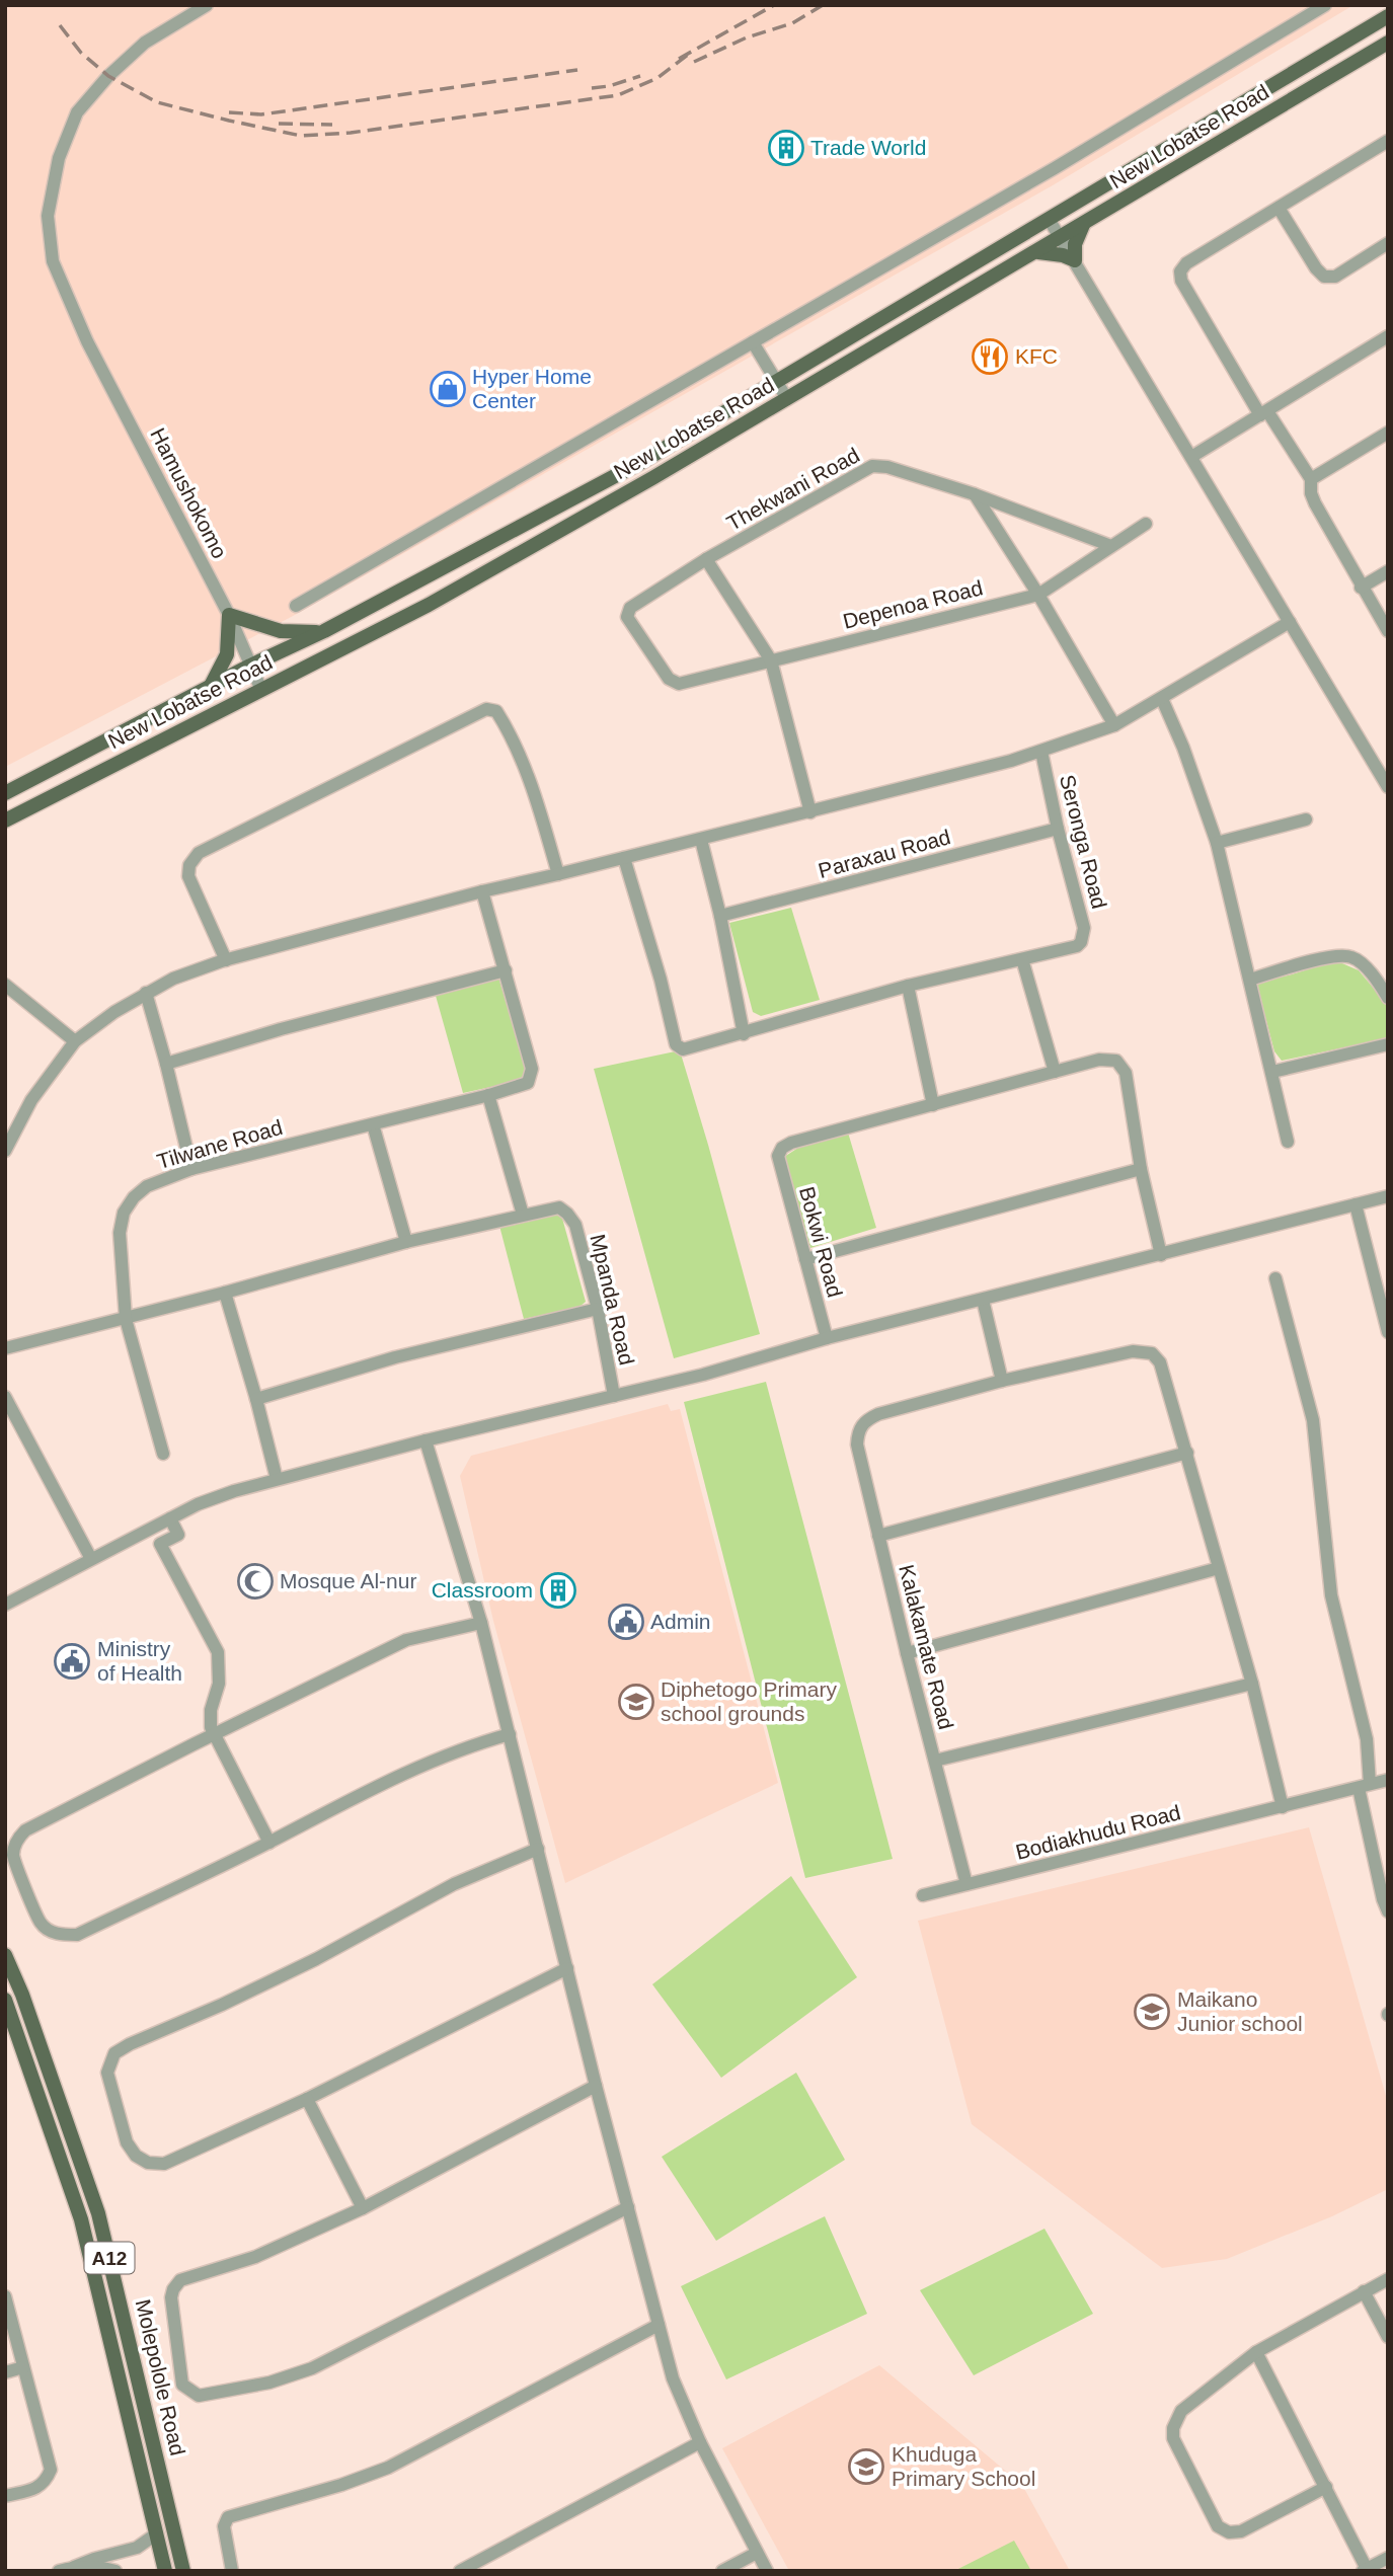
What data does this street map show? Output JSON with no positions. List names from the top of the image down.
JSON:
{
  "streets": {
    "main road": ["New Lobatse Road", "A12", "Molepolole Road"],
    "street": [
      "Thekwani Road",
      "Hamushokomo",
      "Depenoa Road",
      "Seronga Road",
      "Paraxau Road",
      "Tilwane Road",
      "Bokwi Road",
      "Mpanda Road",
      "Kalakamate Road",
      "Bodiakhudu Road"
    ]
  },
  "crossings": [
    ["New Lobatse Road", "Hamushokomo"],
    ["Thekwani Road", "Depenoa Road"],
    ["Seronga Road", "Paraxau Road"],
    ["Kalakamate Road", "Bodiakhudu Road"]
  ],
  "places": {
    "building": ["Trade World", "Classroom"],
    "restaurant": ["KFC"],
    "shop": ["Hyper Home Center"],
    "mosque": ["Mosque Al-nur"],
    "public building": ["Admin", "Ministry of Health"],
    "school or university": ["Diphetogo Primary school grounds", "Maikano Junior school", "Khuduga Primary School"]
  }
}
